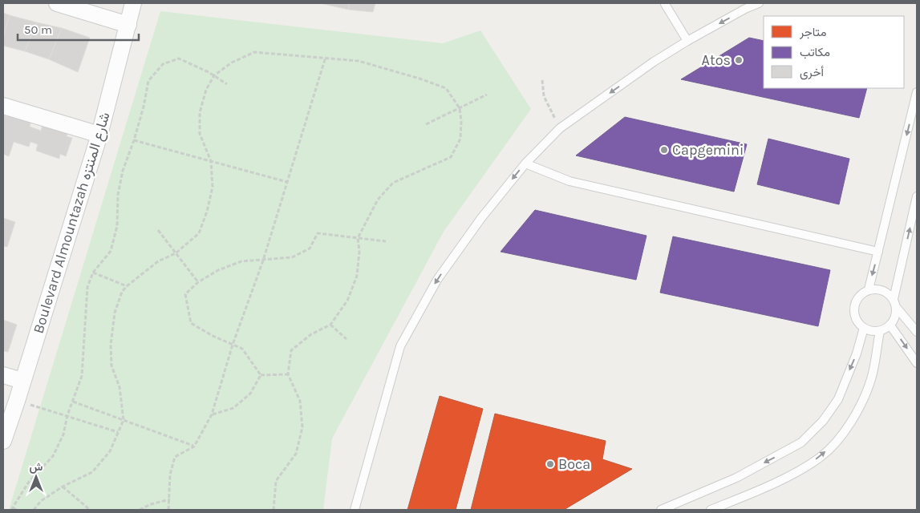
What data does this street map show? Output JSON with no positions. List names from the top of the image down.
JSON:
{
  "streets": {
    "street": ["Boulevard Almountazah شارع المنتزه"]
  },
  "places": ["Atos", "Capgemini", "Boca"],
  "legend": ["متاجر", "مكاتب", "أخرى"],
  "scale_bar": "50 m",
  "north": "top"
}
